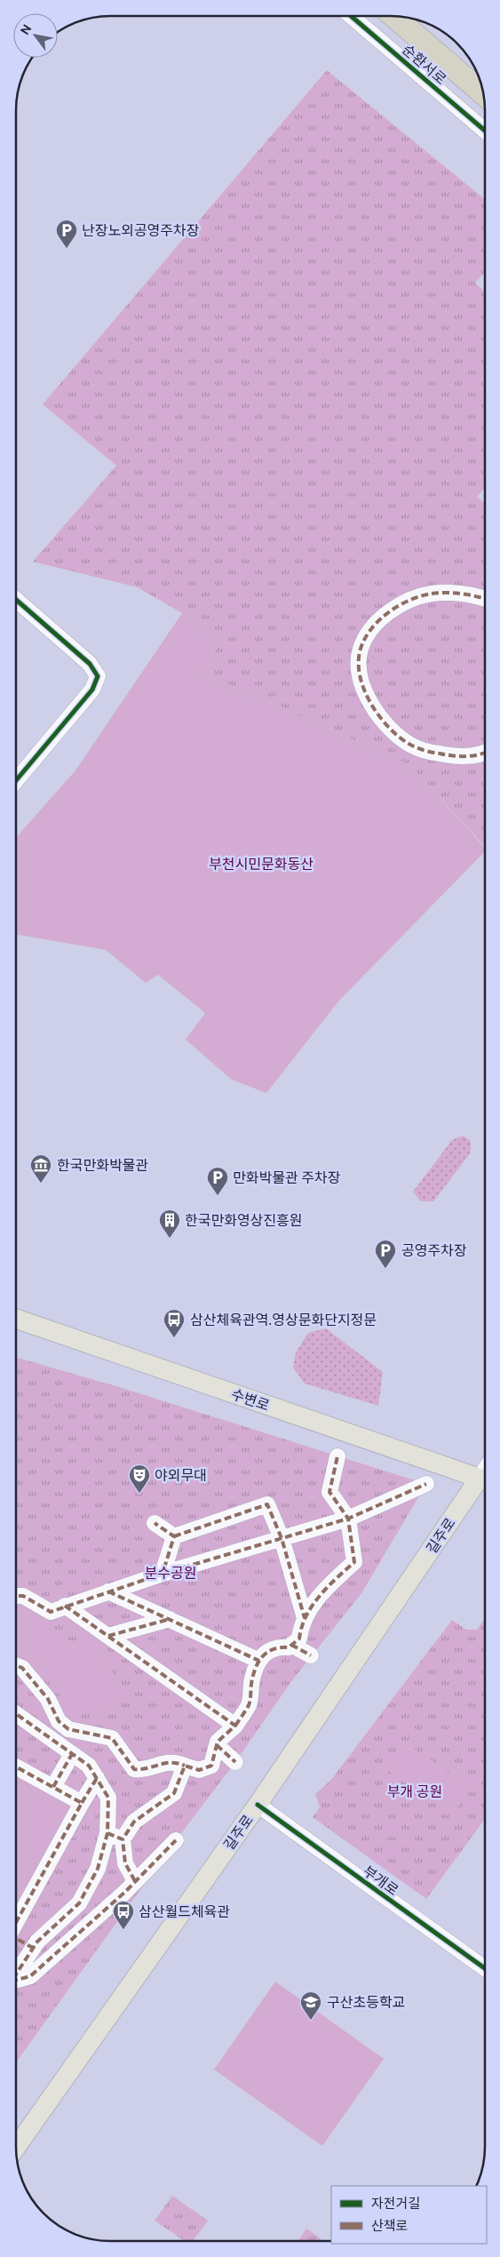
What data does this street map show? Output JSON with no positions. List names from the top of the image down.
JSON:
{
  "streets": {
    "main road": ["수변로", "길주로"],
    "street": ["순환서로", "부개로"]
  },
  "crossings": [
    ["길주로", "부개로"]
  ],
  "parks": ["부천시민문화동산", "분수공원", "부개 공원"],
  "places": {
    "parking": ["난장노외공영주차장", "만화박물관 주차장", "공영주차장"],
    "museum": ["한국만화박물관"],
    "building": ["한국만화영상진흥원"],
    "bus stop": ["삼산체육관역.영상문화단지정문", "삼산월드체육관"],
    "theatre": ["야외무대"],
    "school or university": ["구산초등학교"]
  },
  "legend": ["자전거길", "산책로"],
  "north": "top left"
}
